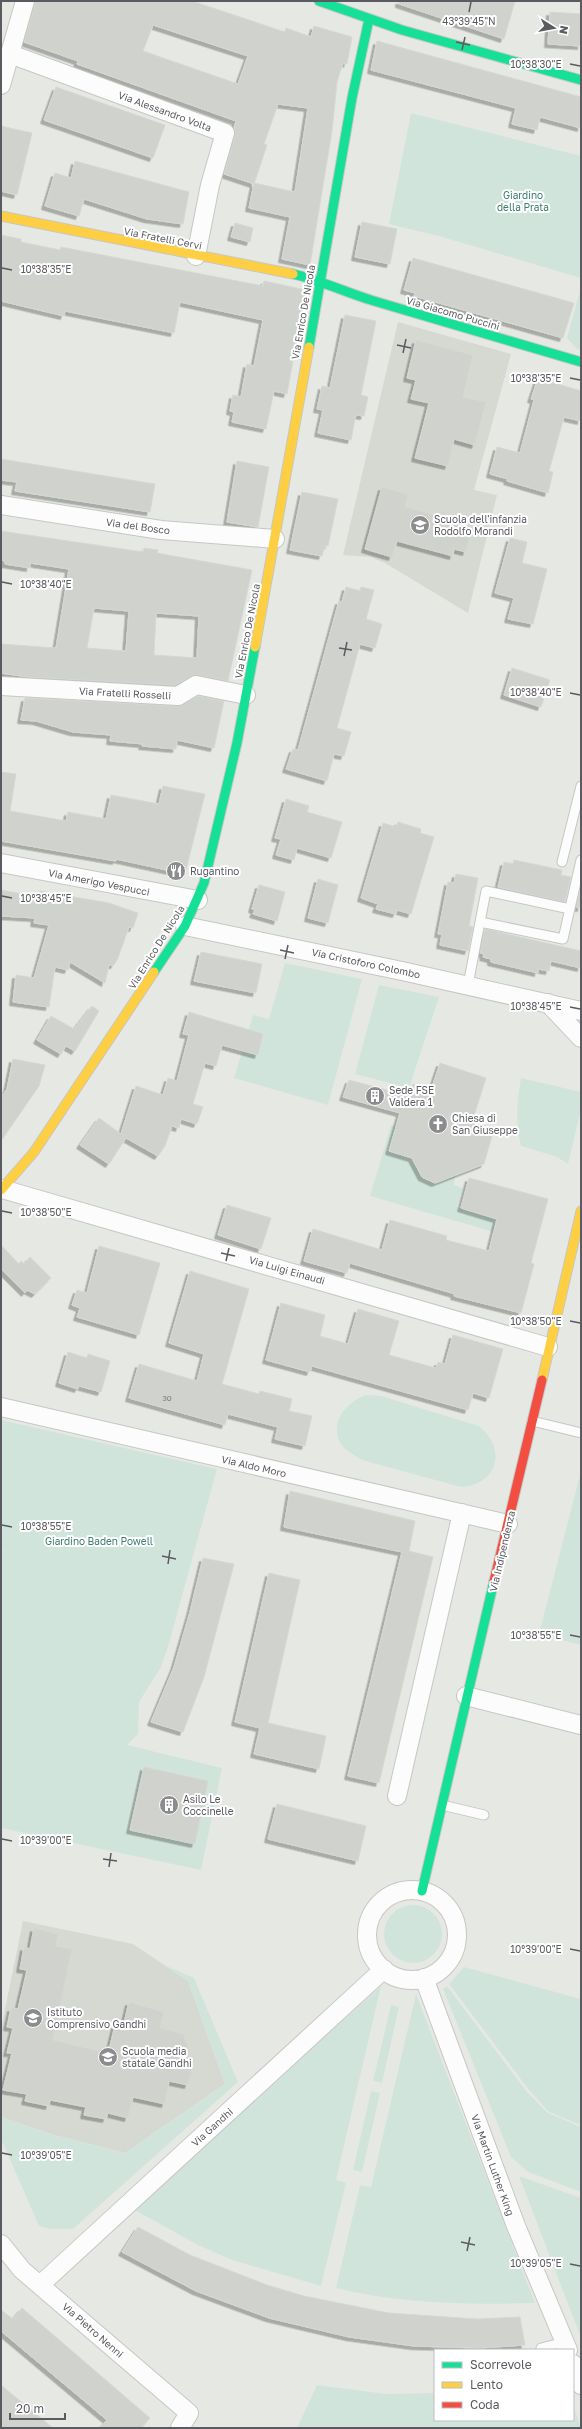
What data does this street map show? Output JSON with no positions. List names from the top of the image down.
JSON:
{
  "streets": {
    "street": [
      "Via Alessandro Volta",
      "Via Fratelli Cervi",
      "Via Enrico De Nicola",
      "Via Giacomo Puccini",
      "Via del Bosco",
      "Via Fratelli Rosselli",
      "Via Amerigo Vespucci",
      "Via Cristoforo Colombo",
      "Via Luigi Einaudi",
      "Via Aldo Moro",
      "Via Indipendenza",
      "Via Gandhi",
      "Via Martin Luther King",
      "Via Pietro Nenni"
    ]
  },
  "crossings": [
    ["Via Alessandro Volta", "Via Fratelli Cervi"],
    ["Via Fratelli Cervi", "Via Enrico De Nicola"],
    ["Via Fratelli Cervi", "Via Giacomo Puccini"],
    ["Via Enrico De Nicola", "Via Giacomo Puccini"],
    ["Via Enrico De Nicola", "Via del Bosco"],
    ["Via Enrico De Nicola", "Via Fratelli Rosselli"],
    ["Via Enrico De Nicola", "Via Amerigo Vespucci"],
    ["Via Enrico De Nicola", "Via Cristoforo Colombo"],
    ["Via Enrico De Nicola", "Via Luigi Einaudi"],
    ["Via Luigi Einaudi", "Via Indipendenza"],
    ["Via Aldo Moro", "Via Indipendenza"],
    ["Via Indipendenza", "Via Gandhi"],
    ["Via Indipendenza", "Via Martin Luther King"],
    ["Via Gandhi", "Via Martin Luther King"],
    ["Via Gandhi", "Via Pietro Nenni"]
  ],
  "parks": ["Giardino della Prata", "Giardino Baden Powell"],
  "places": {
    "school or university": ["Scuola dell'infanzia Rodolfo Morandi", "Istituto Comprensivo Gandhi", "Scuola media statale Gandhi"],
    "restaurant": ["Rugantino"],
    "building": ["Sede FSE Valdera 1", "Asilo Le Coccinelle"],
    "church": ["Chiesa di San Giuseppe"]
  },
  "house_numbers": ["30"],
  "legend": ["Scorrevole", "Lento", "Coda"],
  "scale_bar": "20 m",
  "north": "right",
  "coordinates": [
    "43°39'45\"N",
    "10°38'30\"E",
    "10°38'35\"E",
    "10°38'40\"E",
    "10°38'45\"E",
    "10°38'50\"E",
    "10°38'55\"E",
    "10°39'00\"E",
    "10°39'05\"E"
  ]
}
